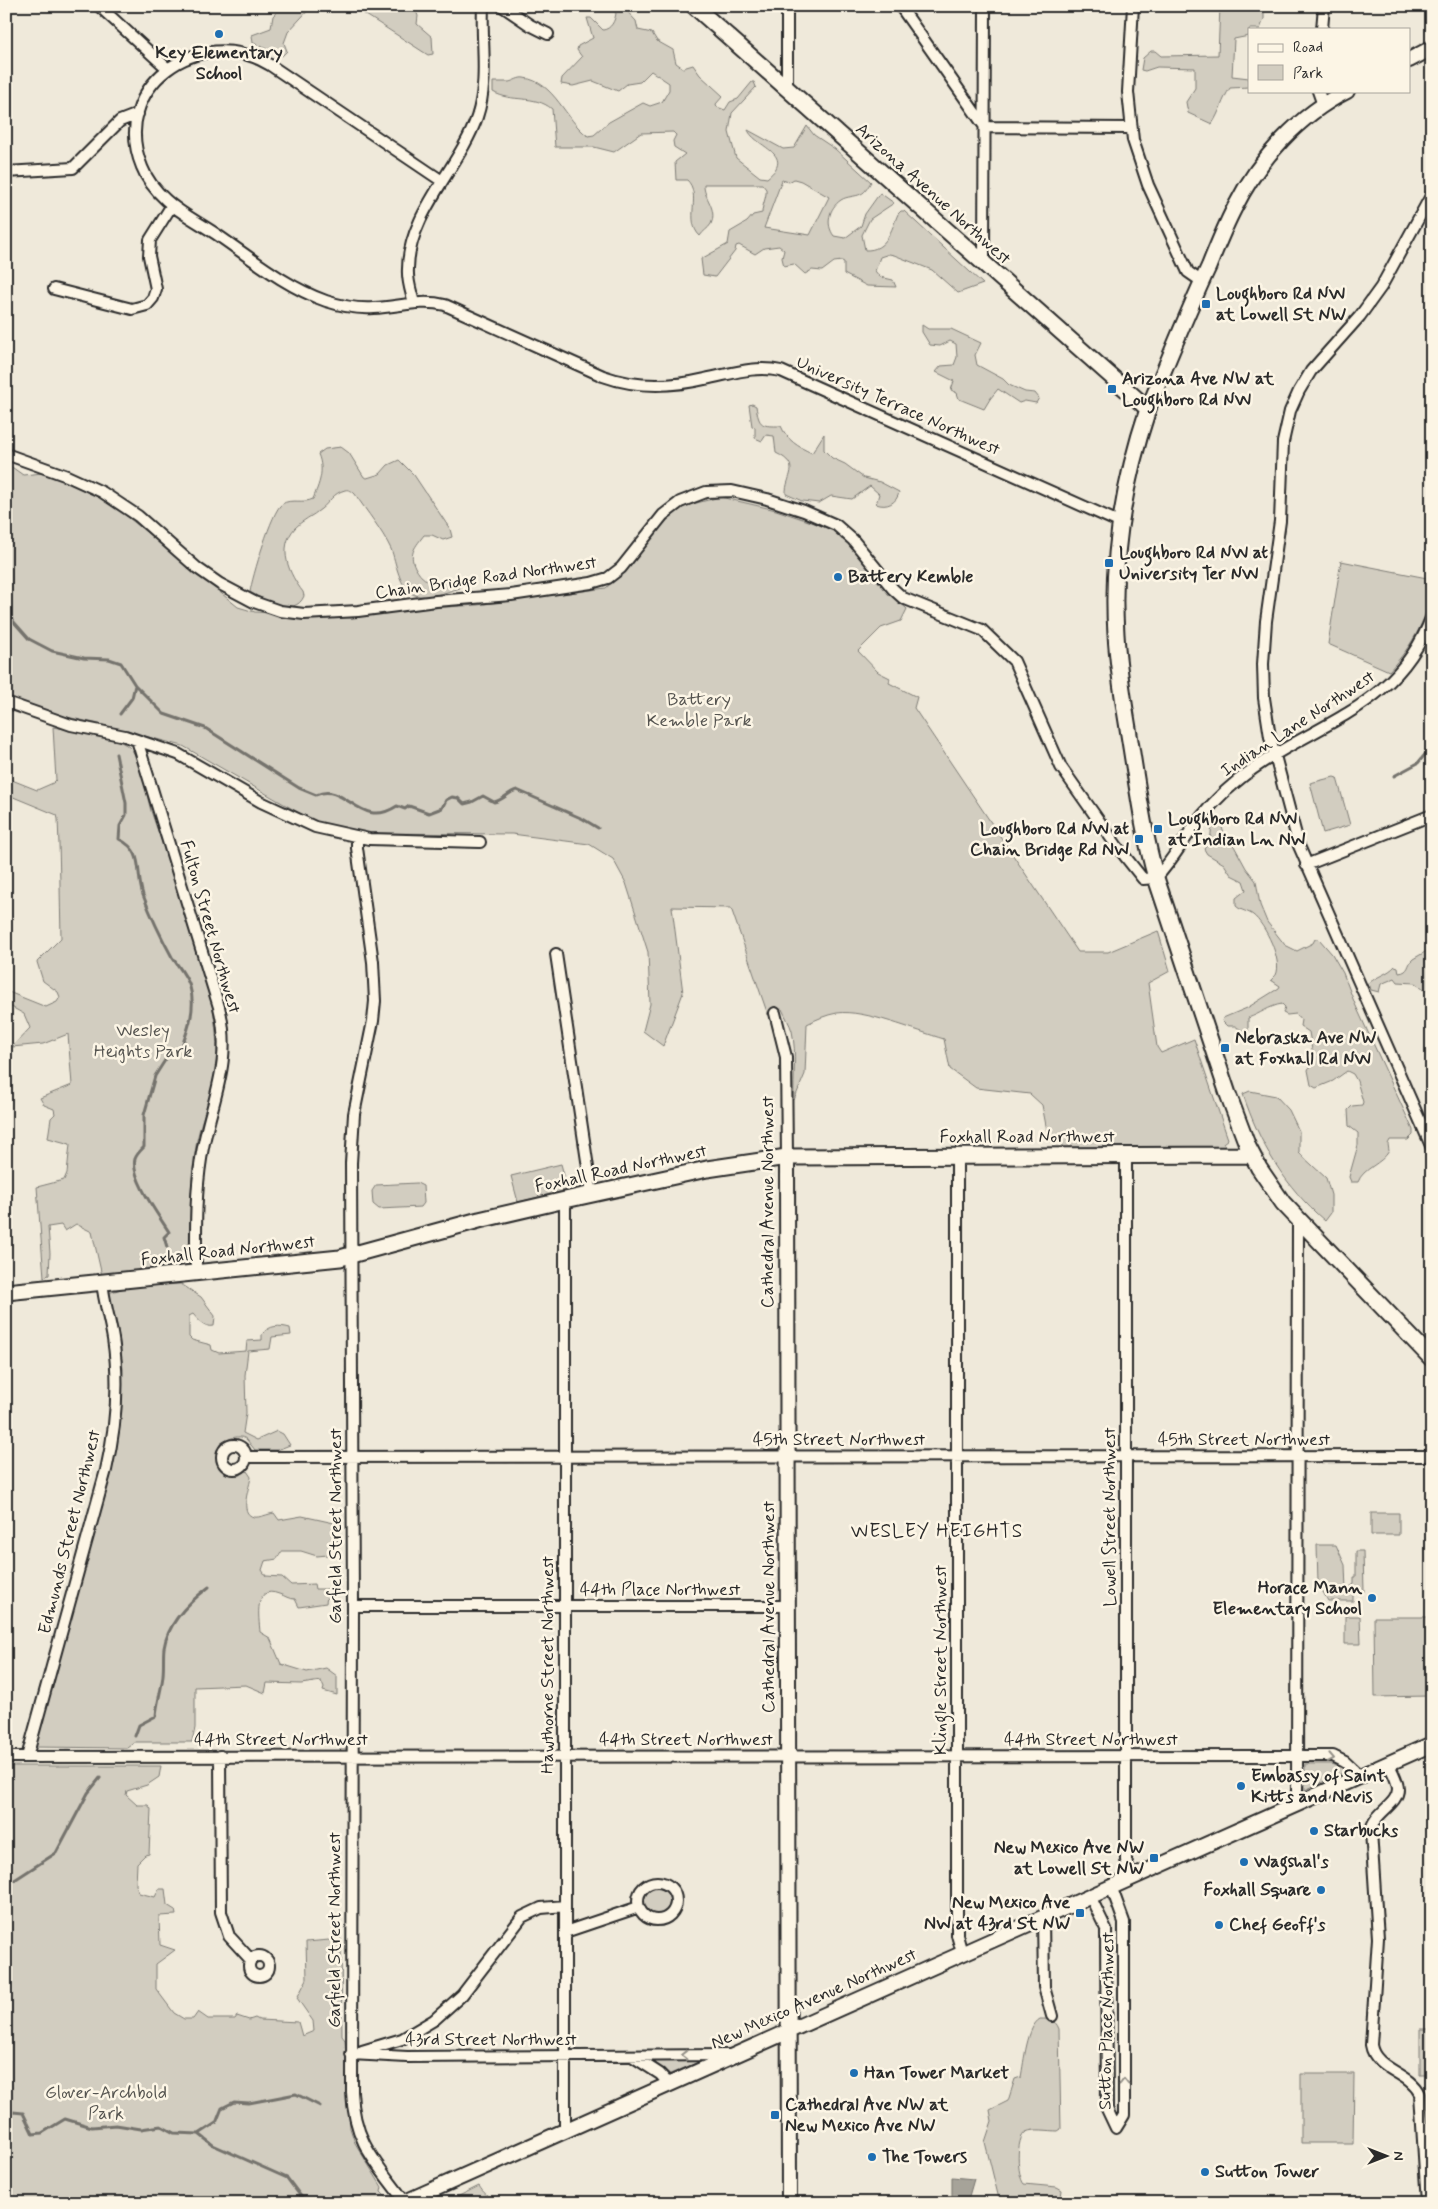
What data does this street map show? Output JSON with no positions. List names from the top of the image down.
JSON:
{
  "streets": {
    "main road": ["Arizona Avenue Northwest", "Foxhall Road Northwest"],
    "street": [
      "University Terrace Northwest",
      "Chain Bridge Road Northwest",
      "Indian Lane Northwest",
      "Fulton Street Northwest",
      "Cathedral Avenue Northwest",
      "45th Street Northwest",
      "Lowell Street Northwest",
      "Garfield Street Northwest",
      "Edmunds Street Northwest",
      "44th Place Northwest",
      "Klingle Street Northwest",
      "Hawthorne Street Northwest",
      "44th Street Northwest",
      "New Mexico Avenue Northwest",
      "Sutton Place Northwest",
      "43rd Street Northwest"
    ]
  },
  "crossings": [
    ["Chain Bridge Road Northwest", "Indian Lane Northwest"],
    ["Fulton Street Northwest", "Foxhall Road Northwest"],
    ["Foxhall Road Northwest", "Cathedral Avenue Northwest"],
    ["Foxhall Road Northwest", "Lowell Street Northwest"],
    ["Foxhall Road Northwest", "Garfield Street Northwest"],
    ["Foxhall Road Northwest", "Edmunds Street Northwest"],
    ["Foxhall Road Northwest", "Klingle Street Northwest"],
    ["Foxhall Road Northwest", "Hawthorne Street Northwest"],
    ["Cathedral Avenue Northwest", "45th Street Northwest"],
    ["Cathedral Avenue Northwest", "44th Place Northwest"],
    ["Cathedral Avenue Northwest", "44th Street Northwest"],
    ["Cathedral Avenue Northwest", "New Mexico Avenue Northwest"],
    ["45th Street Northwest", "Lowell Street Northwest"],
    ["45th Street Northwest", "Garfield Street Northwest"],
    ["45th Street Northwest", "Klingle Street Northwest"],
    ["45th Street Northwest", "Hawthorne Street Northwest"],
    ["Lowell Street Northwest", "44th Street Northwest"],
    ["Lowell Street Northwest", "New Mexico Avenue Northwest"],
    ["Garfield Street Northwest", "44th Place Northwest"],
    ["Garfield Street Northwest", "44th Street Northwest"],
    ["Garfield Street Northwest", "New Mexico Avenue Northwest"],
    ["Garfield Street Northwest", "43rd Street Northwest"],
    ["Edmunds Street Northwest", "44th Street Northwest"],
    ["44th Place Northwest", "Hawthorne Street Northwest"],
    ["Klingle Street Northwest", "44th Street Northwest"],
    ["Klingle Street Northwest", "New Mexico Avenue Northwest"],
    ["Hawthorne Street Northwest", "44th Street Northwest"],
    ["Hawthorne Street Northwest", "New Mexico Avenue Northwest"],
    ["Hawthorne Street Northwest", "43rd Street Northwest"],
    ["44th Street Northwest", "New Mexico Avenue Northwest"],
    ["New Mexico Avenue Northwest", "Sutton Place Northwest"],
    ["New Mexico Avenue Northwest", "43rd Street Northwest"]
  ],
  "districts": ["WESLEY HEIGHTS"],
  "parks": ["Battery Kemble Park", "Wesley Heights Park", "Glover-Archbold Park"],
  "places": {
    "other": [
      "Key Elementary School",
      "Battery Kemble",
      "Horace Mann Elementary School",
      "Embassy of Saint Kitts and Nevis",
      "Starbucks",
      "Wagshal's",
      "Foxhall Square",
      "Chef Geoff's",
      "Han Tower Market",
      "The Towers",
      "Sutton Tower"
    ],
    "transit": [
      "Loughboro Rd NW at Lowell St NW",
      "Arizona Ave NW at Loughboro Rd NW",
      "Loughboro Rd NW at University Ter NW",
      "Loughboro Rd NW at Indian Ln NW",
      "Loughboro Rd NW at Chain Bridge Rd NW",
      "Nebraska Ave NW at Foxhall Rd NW",
      "New Mexico Ave NW at Lowell St NW",
      "New Mexico Ave NW at 43rd St NW",
      "Cathedral Ave NW at New Mexico Ave NW"
    ]
  },
  "legend": ["Road", "Park"],
  "north": "right"
}
